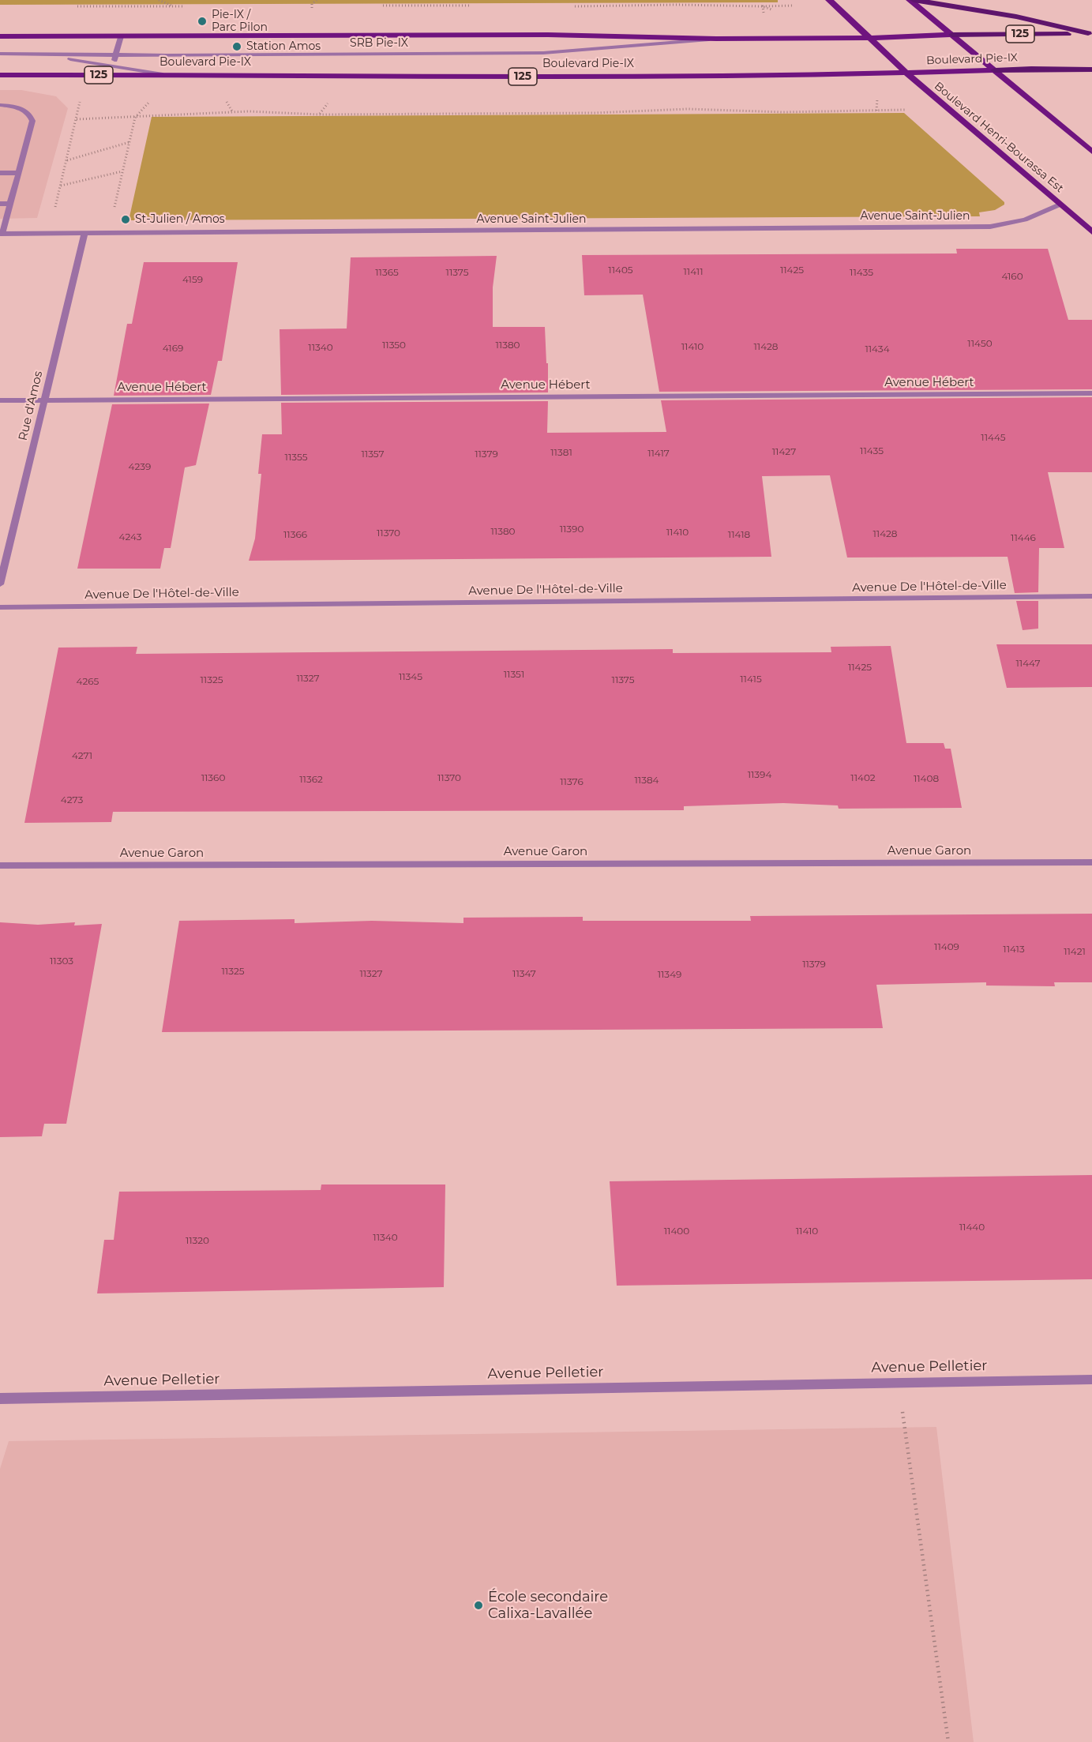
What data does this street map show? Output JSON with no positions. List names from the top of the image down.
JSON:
{
  "streets": {
    "highway": ["125", "Boulevard Pie-IX"],
    "main road": ["Boulevard Henri-Bourassa Est"],
    "street": [
      "SRB Pie-IX",
      "Avenue Saint-Julien",
      "Avenue Hébert",
      "Rue d'Amos",
      "Avenue De l'Hôtel-de-Ville",
      "Avenue Garon",
      "Avenue Pelletier"
    ]
  },
  "crossings": [
    ["SRB Pie-IX", "Boulevard Pie-IX"],
    ["Boulevard Pie-IX", "Boulevard Henri-Bourassa Est"],
    ["Boulevard Henri-Bourassa Est", "Avenue Saint-Julien"],
    ["Avenue Saint-Julien", "Rue d'Amos"],
    ["Avenue Hébert", "Rue d'Amos"]
  ],
  "places": [
    "Pie-IX / Parc Pilon",
    "Station Amos",
    "St-Julien / Amos",
    "École secondaire Calixa-Lavallée"
  ],
  "house_numbers": [
    "11405",
    "11425",
    "11411",
    "11365",
    "11375",
    "11435",
    "4160",
    "4159",
    "11450",
    "11350",
    "11380",
    "11410",
    "11428",
    "11340",
    "4169",
    "11434",
    "11445",
    "11435",
    "11427",
    "11381",
    "11417",
    "11357",
    "11379",
    "11355",
    "4239",
    "11390",
    "11380",
    "11410",
    "11370",
    "11428",
    "11366",
    "11418",
    "4243",
    "11446",
    "11447",
    "11425",
    "11351",
    "11345",
    "11327",
    "11415",
    "11325",
    "11375",
    "4265",
    "4271",
    "11394",
    "11360",
    "11370",
    "11402",
    "11408",
    "11362",
    "11384",
    "11376",
    "4273",
    "11409",
    "11413",
    "11421",
    "11303",
    "11379",
    "11325",
    "11327",
    "11347",
    "11349",
    "11440",
    "11400",
    "11410",
    "11340",
    "11320"
  ]
}
